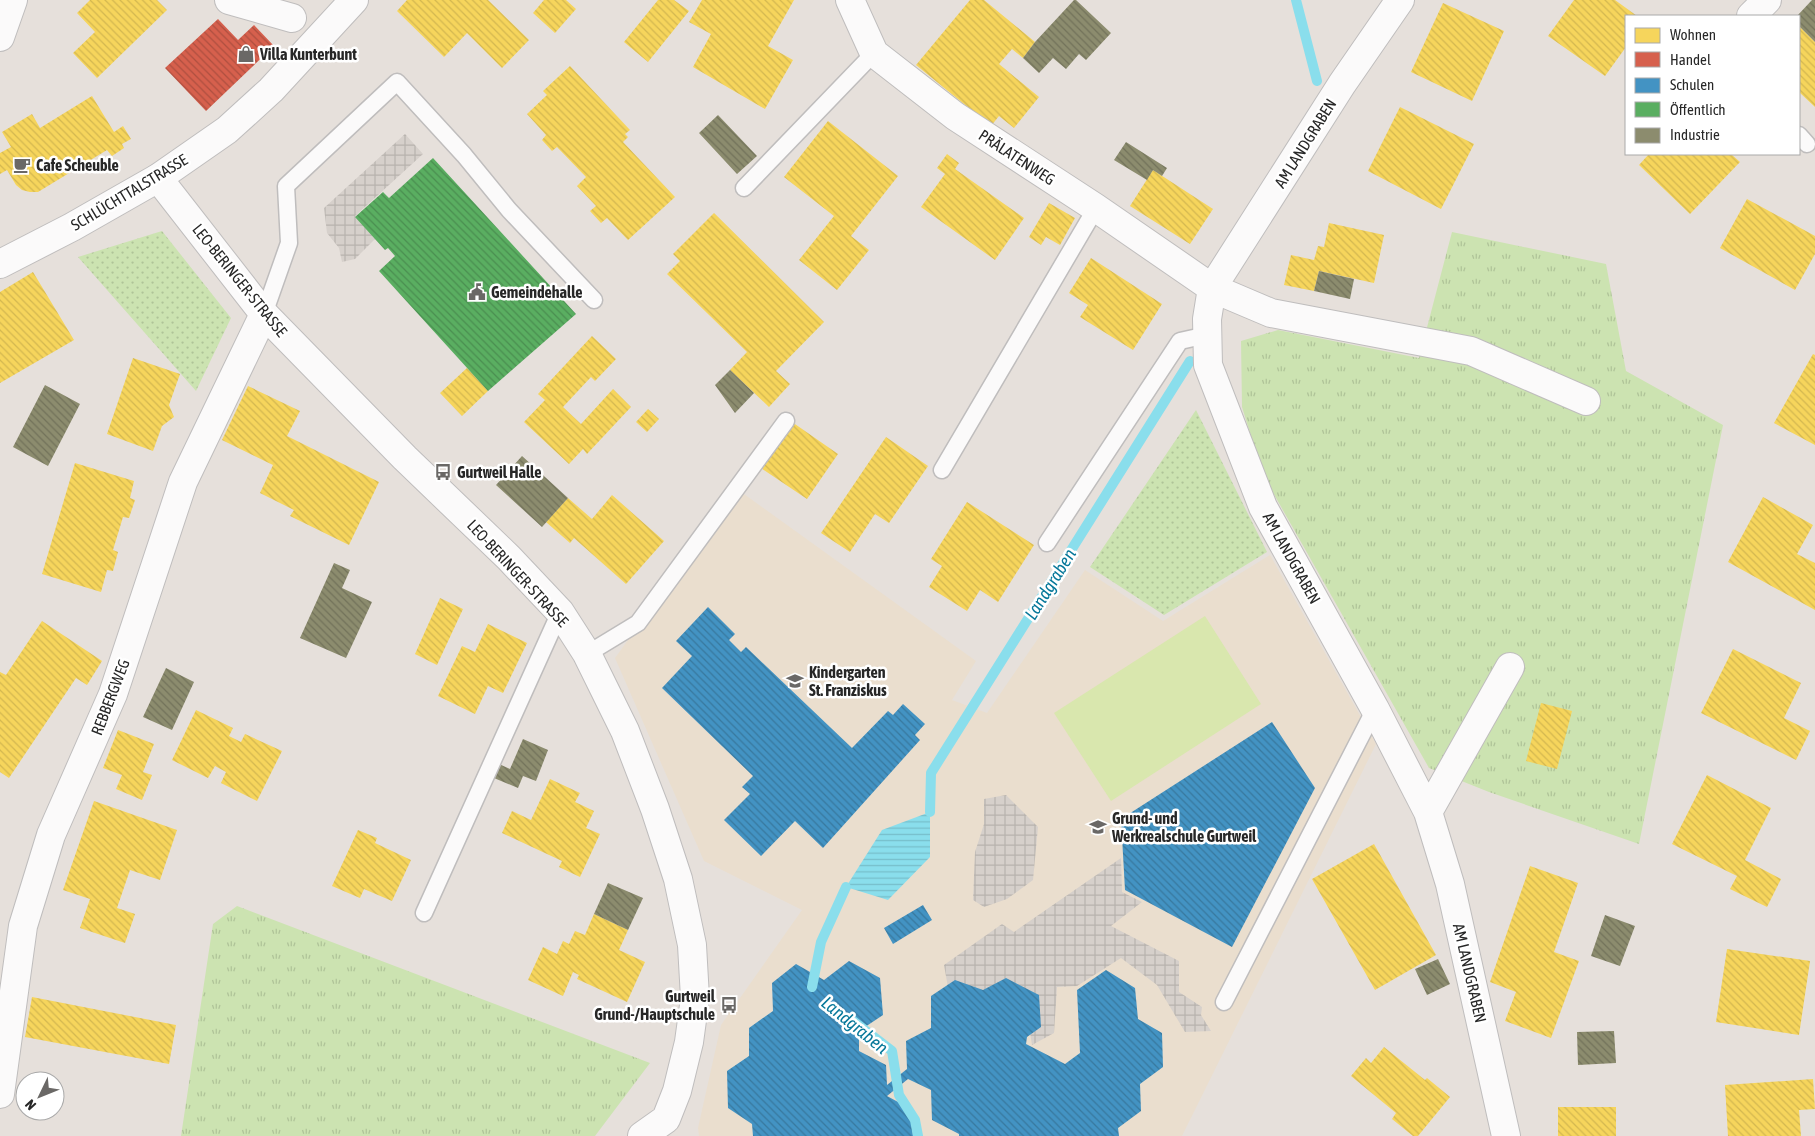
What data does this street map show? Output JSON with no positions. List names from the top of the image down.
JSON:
{
  "streets": {
    "street": [
      "AM LANDGRABEN",
      "PRÄLATENWEG",
      "SCHLÜCHTTALSTRASSE",
      "LEO-BERINGER-STRASSE",
      "REBBERGWEG"
    ]
  },
  "crossings": [
    ["AM LANDGRABEN", "PRÄLATENWEG"],
    ["SCHLÜCHTTALSTRASSE", "LEO-BERINGER-STRASSE"],
    ["LEO-BERINGER-STRASSE", "REBBERGWEG"]
  ],
  "water": ["Landgraben"],
  "places": {
    "shop": ["Villa Kunterbunt"],
    "cafe": ["Cafe Scheuble"],
    "public building": ["Gemeindehalle"],
    "bus stop": ["Gurtweil Halle", "Gurtweil Grund-/Hauptschule"],
    "school or university": ["Kindergarten St. Franziskus", "Grund- und Werkrealschule Gurtweil"]
  },
  "legend": [
    "Wohnen",
    "Handel",
    "Schulen",
    "Öffentlich",
    "Industrie"
  ],
  "north": "bottom left"
}
